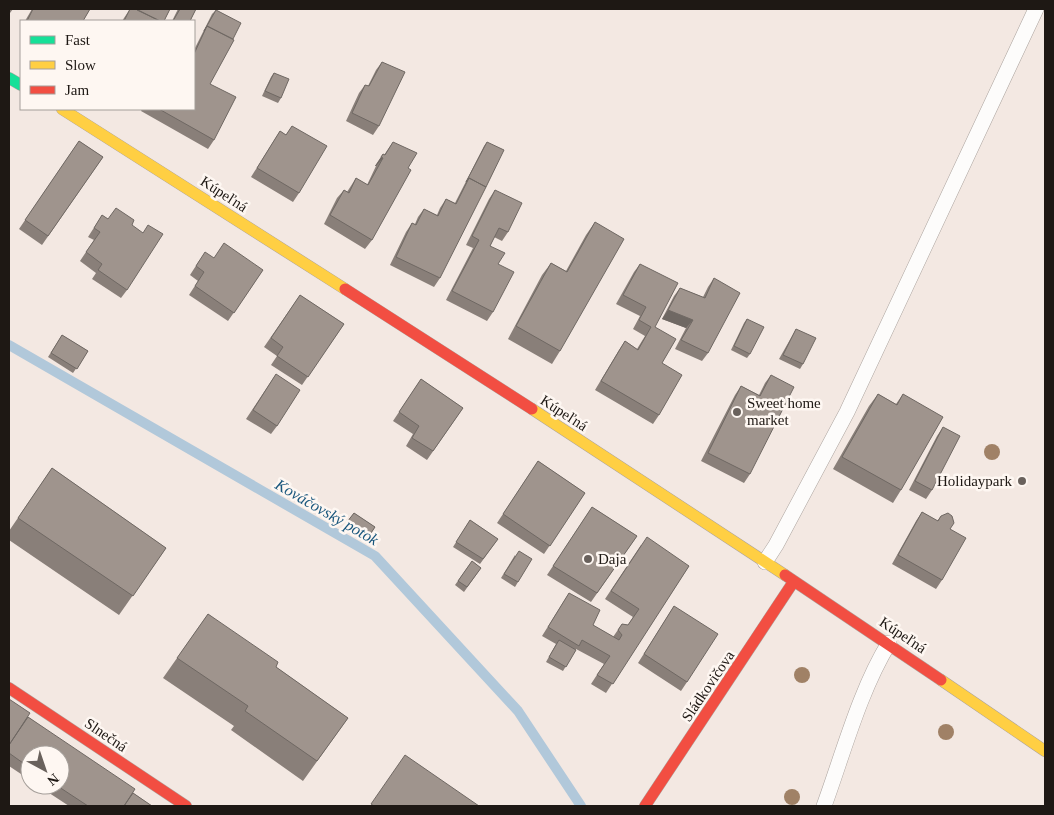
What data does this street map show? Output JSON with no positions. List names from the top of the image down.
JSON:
{
  "streets": {
    "street": ["Kúpeľná", "Sládkovičova", "Slnečná"]
  },
  "crossings": [
    ["Kúpeľná", "Sládkovičova"]
  ],
  "water": ["Kováčovský potok"],
  "places": ["Sweet home market", "Holidaypark", "Daja"],
  "legend": ["Fast", "Slow", "Jam"],
  "north": "bottom right"
}
